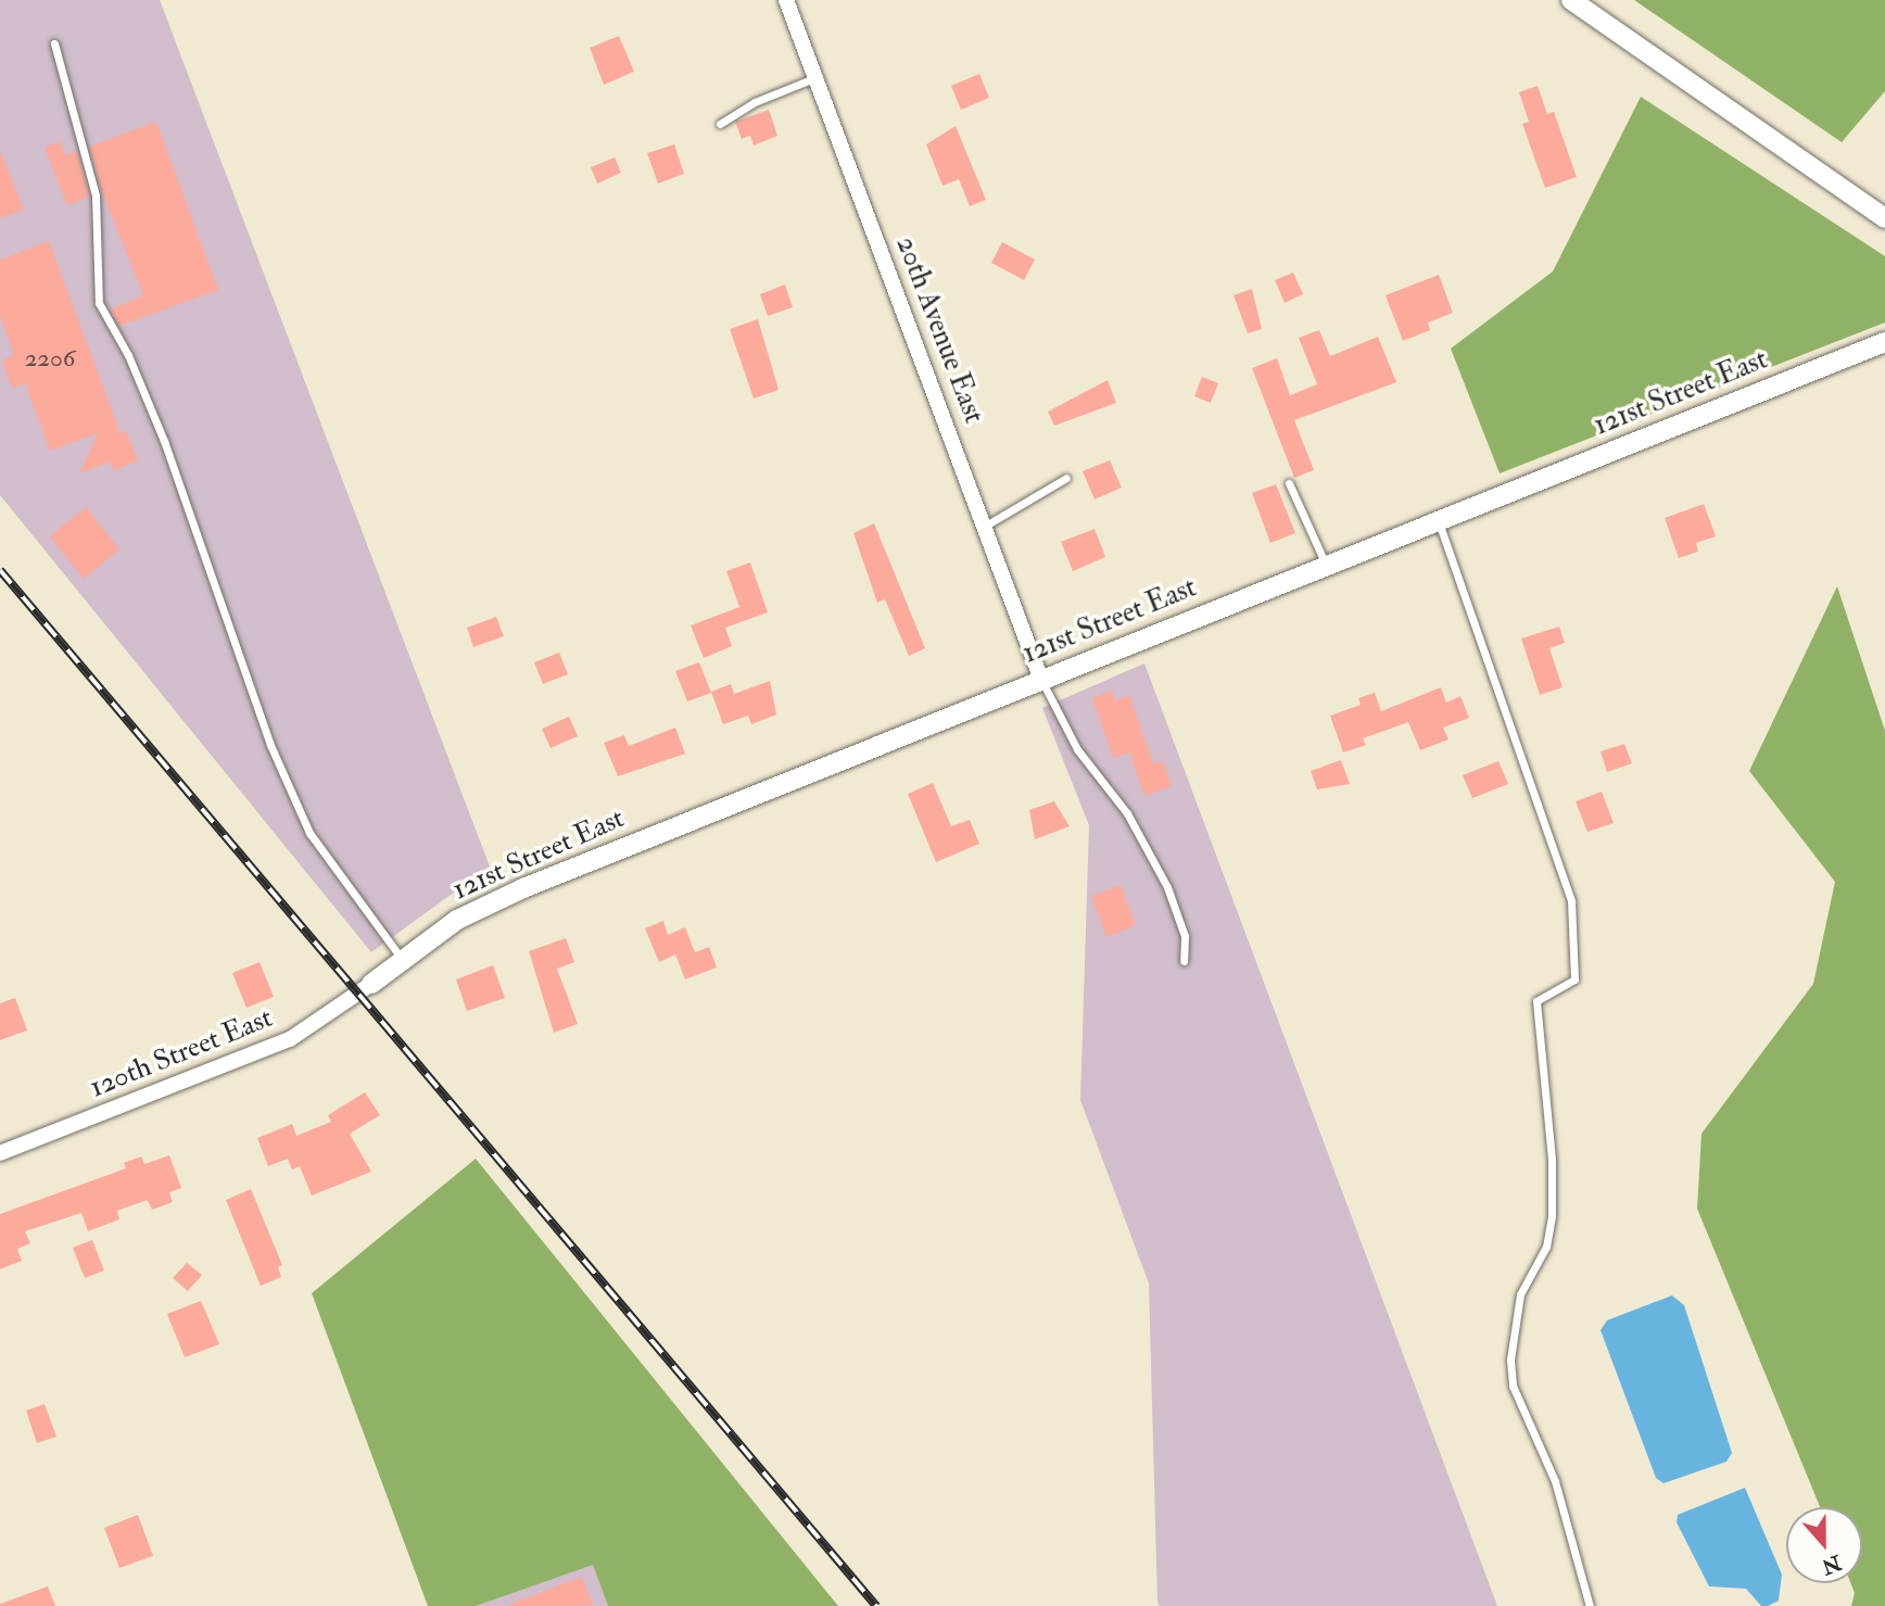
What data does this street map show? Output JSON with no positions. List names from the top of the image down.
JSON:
{
  "streets": {
    "street": ["20th Avenue East", "121st Street East", "120th Street East"]
  },
  "crossings": [
    ["20th Avenue East", "121st Street East"],
    ["121st Street East", "120th Street East"]
  ],
  "house_numbers": ["2206"],
  "north": "bottom"
}
